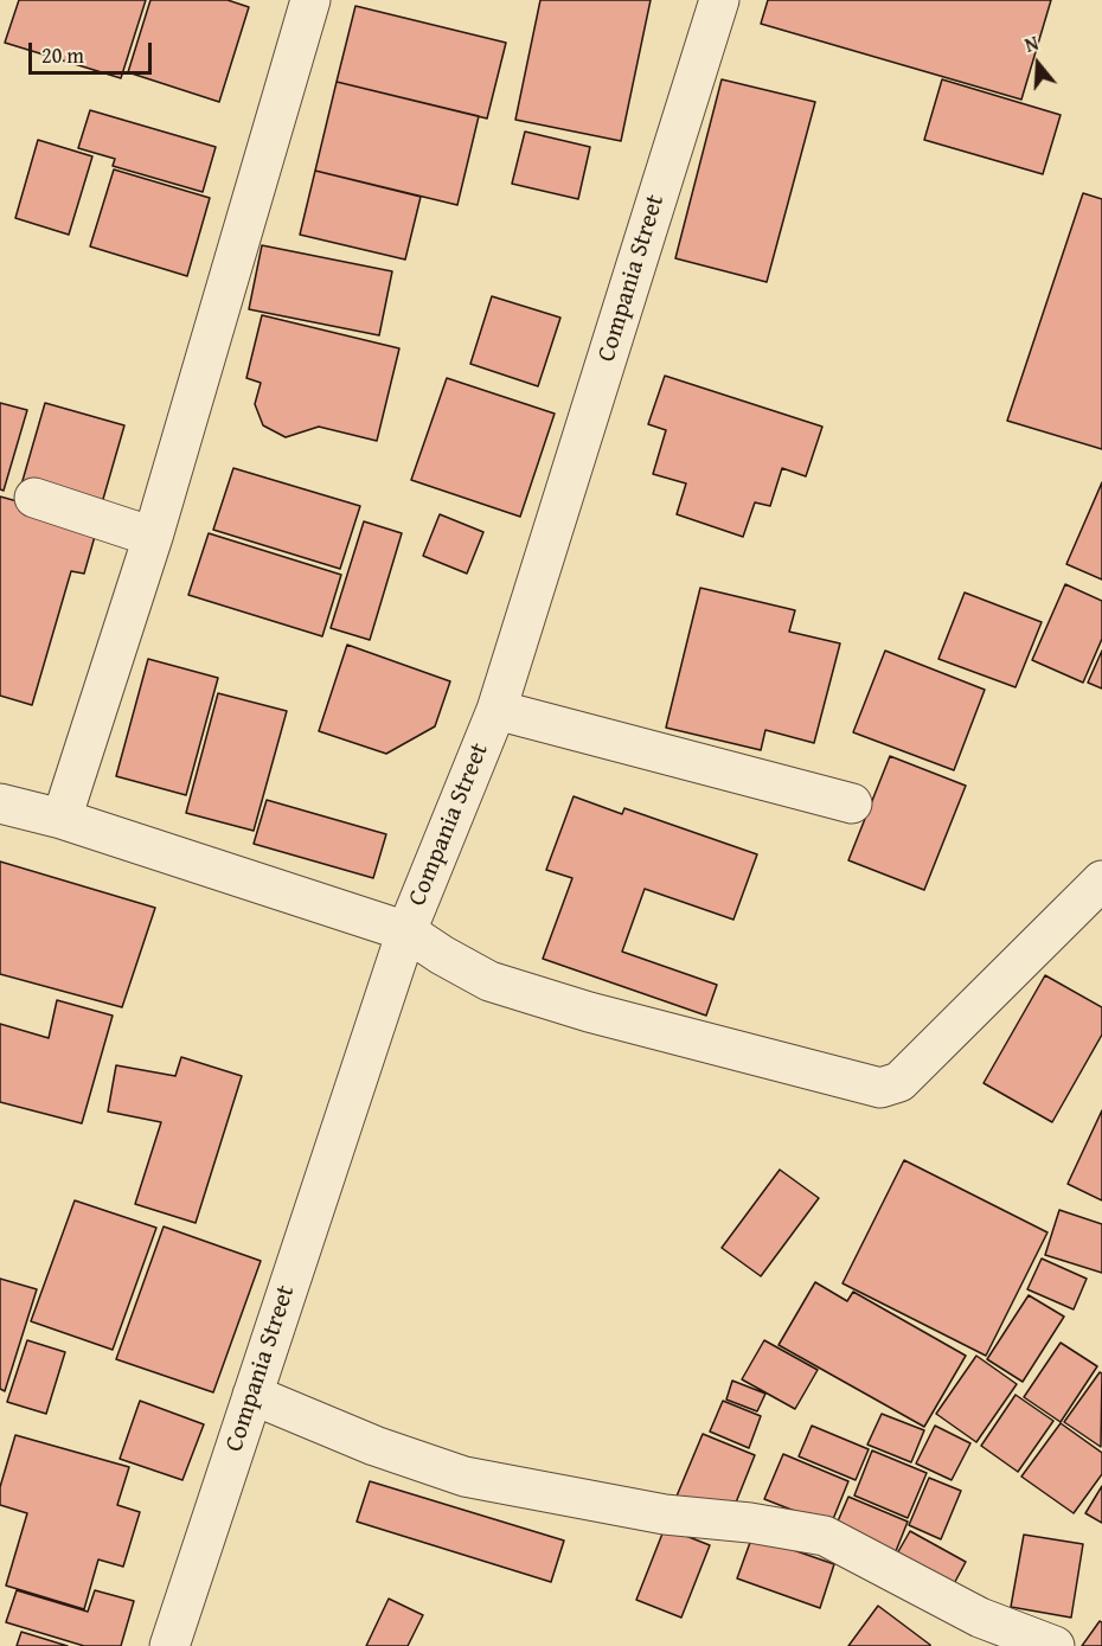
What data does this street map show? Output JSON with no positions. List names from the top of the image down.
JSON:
{
  "streets": {
    "street": ["Compania Street"]
  },
  "scale_bar": "20 m",
  "north": "top"
}
